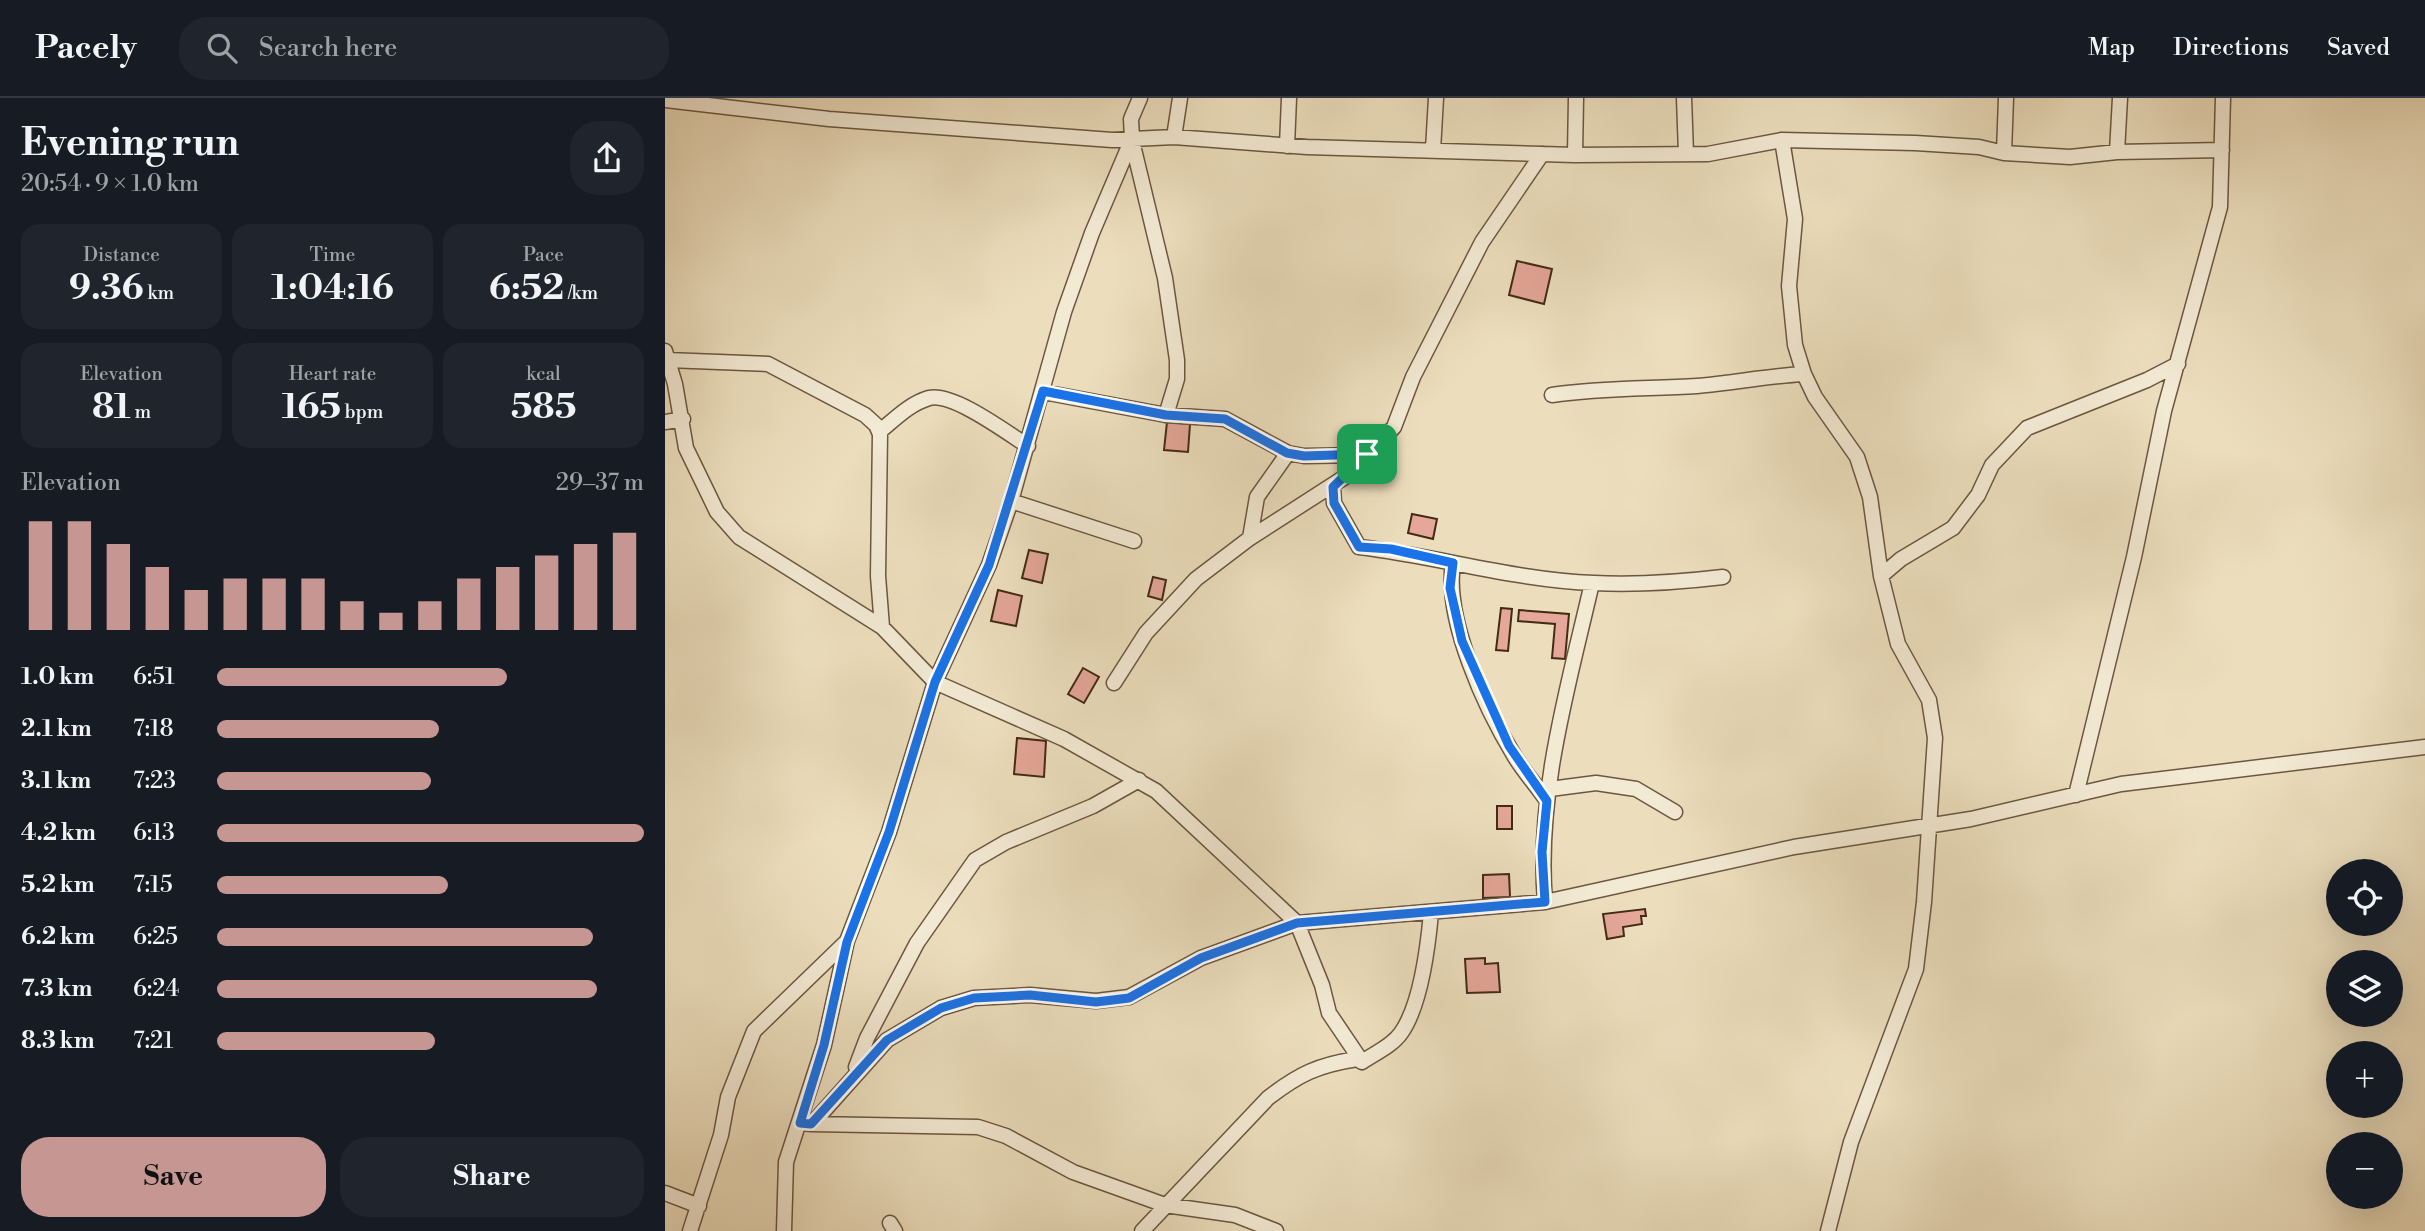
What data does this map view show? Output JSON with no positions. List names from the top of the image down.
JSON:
{
  "page": {
    "header": "Pacely",
    "search": "Search here",
    "nav": ["Map", "Directions", "Saved"],
    "heading": ["Evening run", "20:54 · 9 × 1.0 km"],
    "stats": [
      ["Distance", "9.36 km"],
      ["Time", "1:04:16"],
      ["Pace", "6:52 /km"],
      ["Elevation", "81 m"],
      ["Heart rate", "165 bpm"],
      ["kcal", "585"]
    ],
    "chart": ["Elevation", "29–37 m"],
    "list": [
      {
        "name": "1.0 km",
        "note": "6:51"
      },
      {
        "name": "2.1 km",
        "note": "7:18"
      },
      {
        "name": "3.1 km",
        "note": "7:23"
      },
      {
        "name": "4.2 km",
        "note": "6:13"
      },
      {
        "name": "5.2 km",
        "note": "7:15"
      },
      {
        "name": "6.2 km",
        "note": "6:25"
      },
      {
        "name": "7.3 km",
        "note": "6:24"
      },
      {
        "name": "8.3 km",
        "note": "7:21"
      }
    ],
    "map_buttons": ["+", "−"],
    "buttons": ["Save", "Share"]
  }
}
